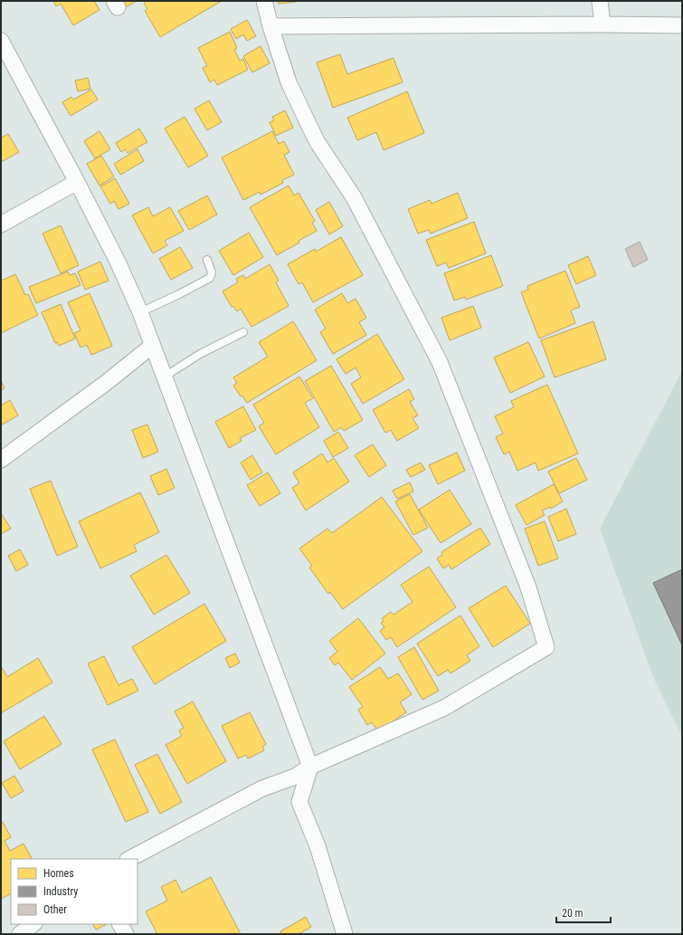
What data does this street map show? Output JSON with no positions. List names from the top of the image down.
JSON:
{
  "legend": ["Homes", "Industry", "Other"],
  "scale_bar": "20 m"
}
